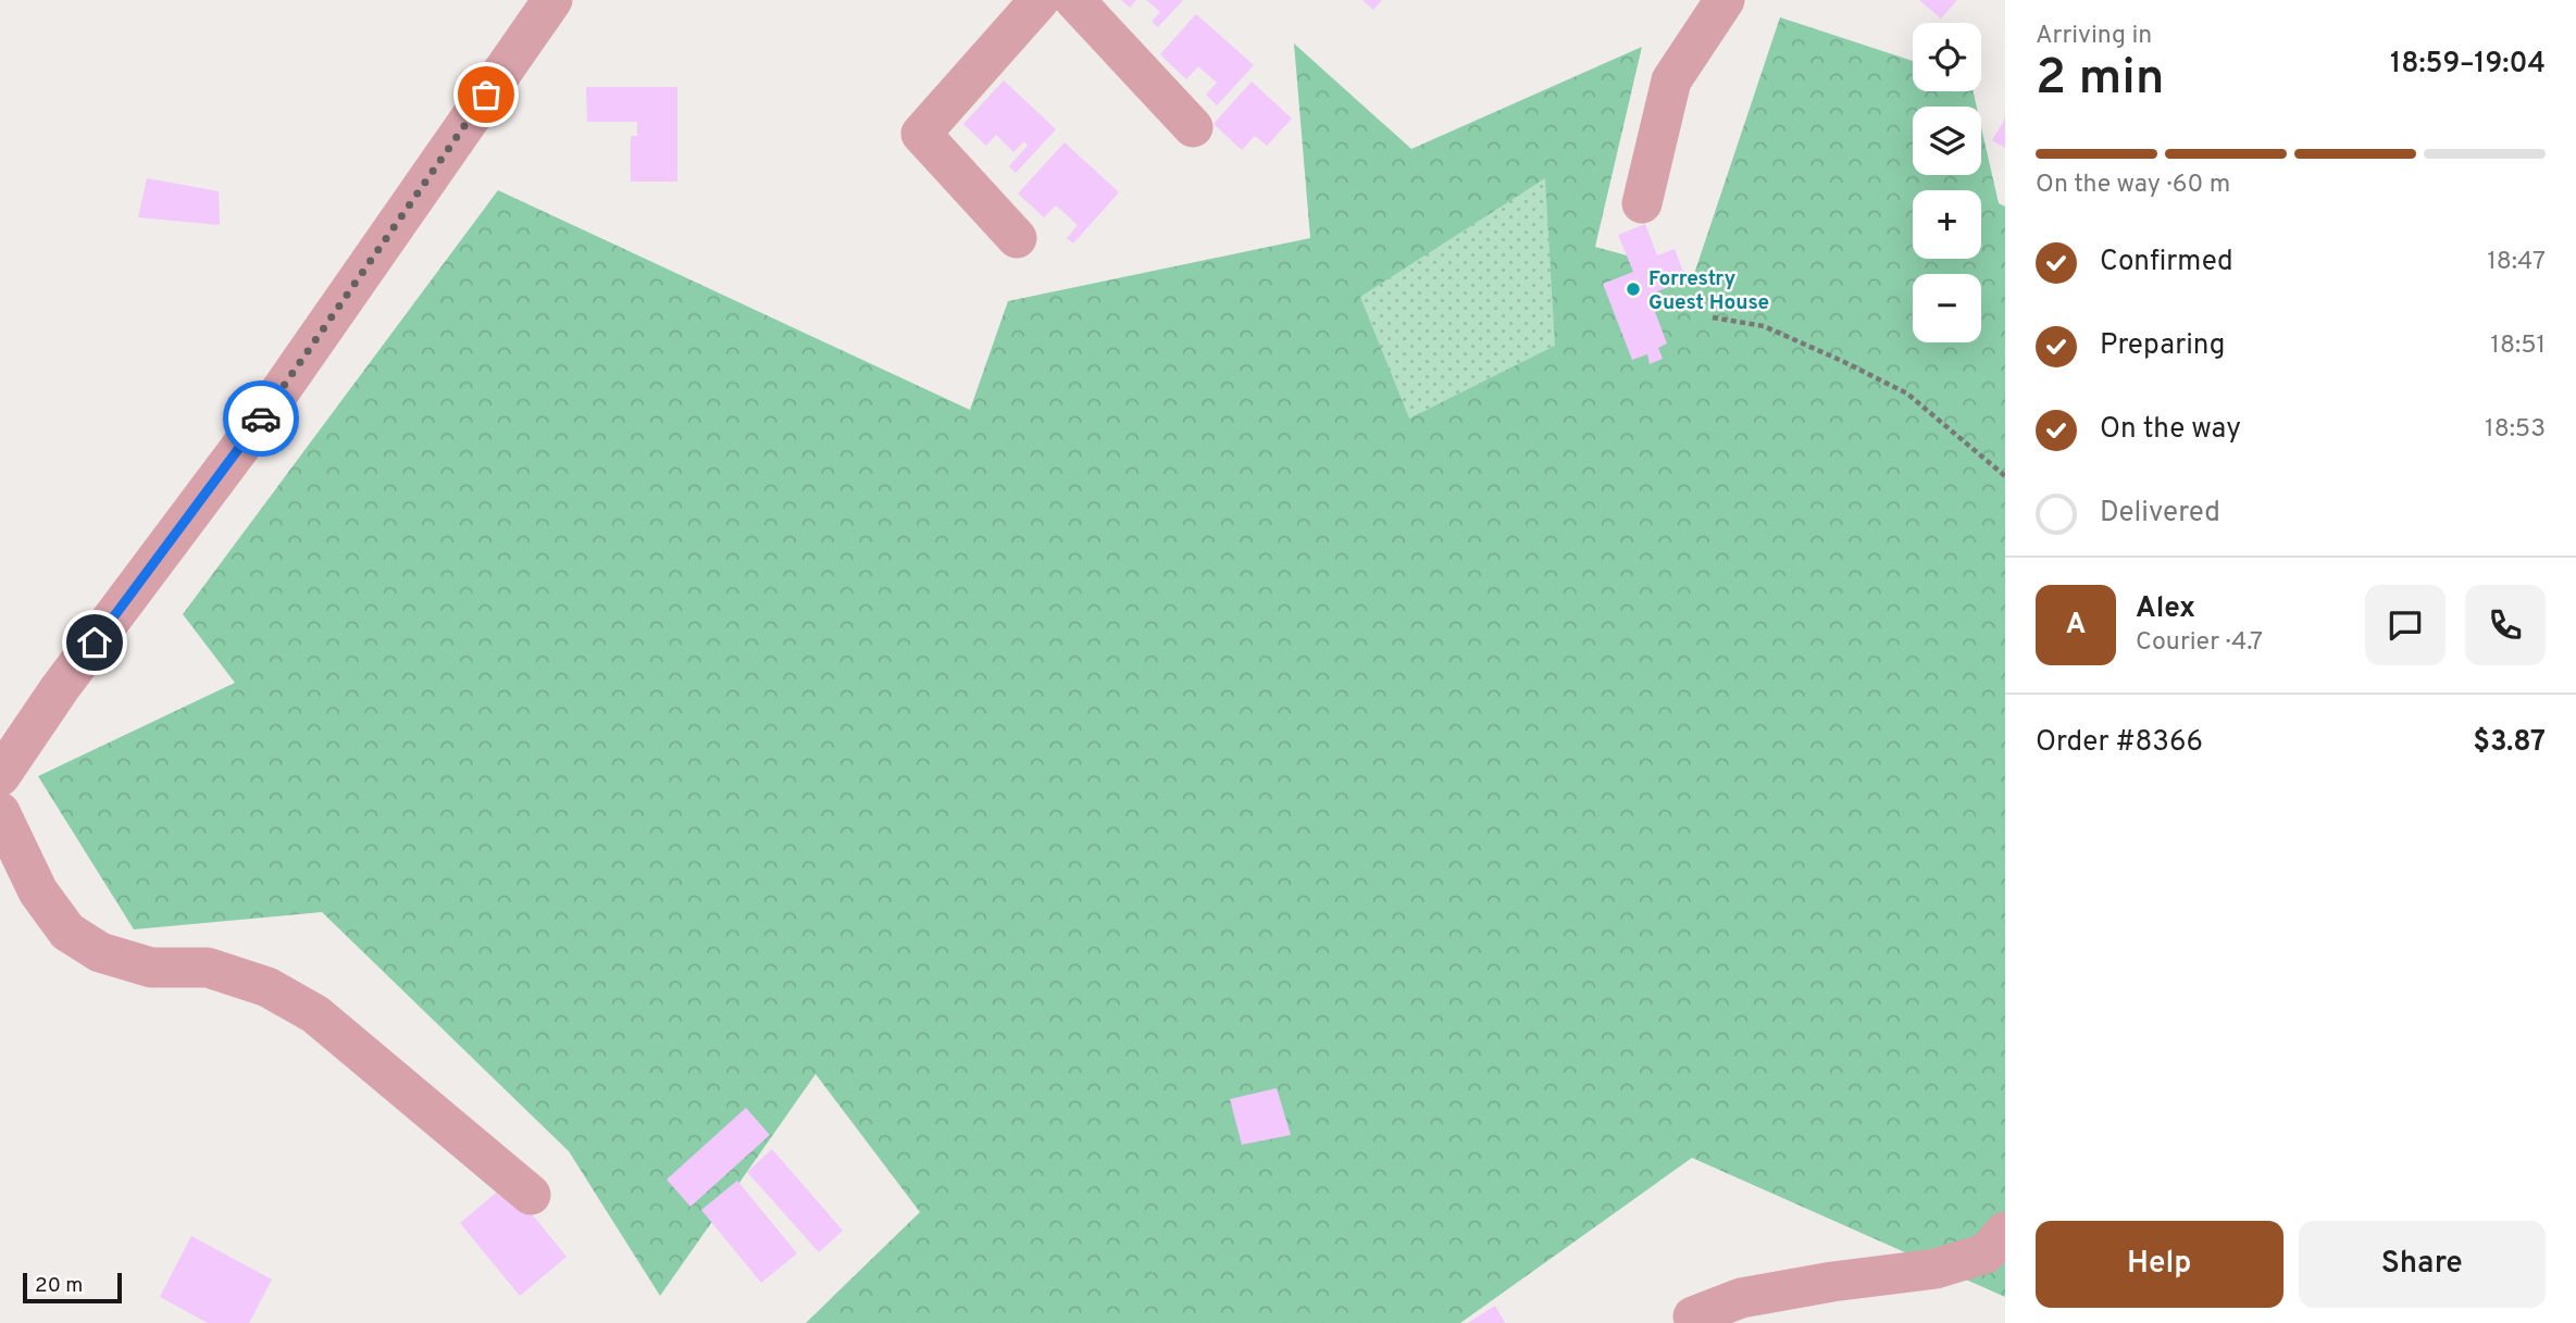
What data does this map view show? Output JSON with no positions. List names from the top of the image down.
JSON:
{
  "places": ["Forrestry Guest House"],
  "scale_bar": "20 m",
  "page": {
    "heading": ["2 min", "Arriving in", "18:59–19:04"],
    "panel": [
      "Alex",
      "Courier · 4.7",
      "Order #8366",
      "$3.87"
    ],
    "map_buttons": ["+", "−"],
    "bar": "On the way · 60 m",
    "list": [
      ["Confirmed", "18:47"],
      ["Preparing", "18:51"],
      ["On the way", "18:53"],
      "Delivered"
    ],
    "round": "A",
    "buttons": ["Help", "Share"],
    "scale": "20 m"
  }
}
